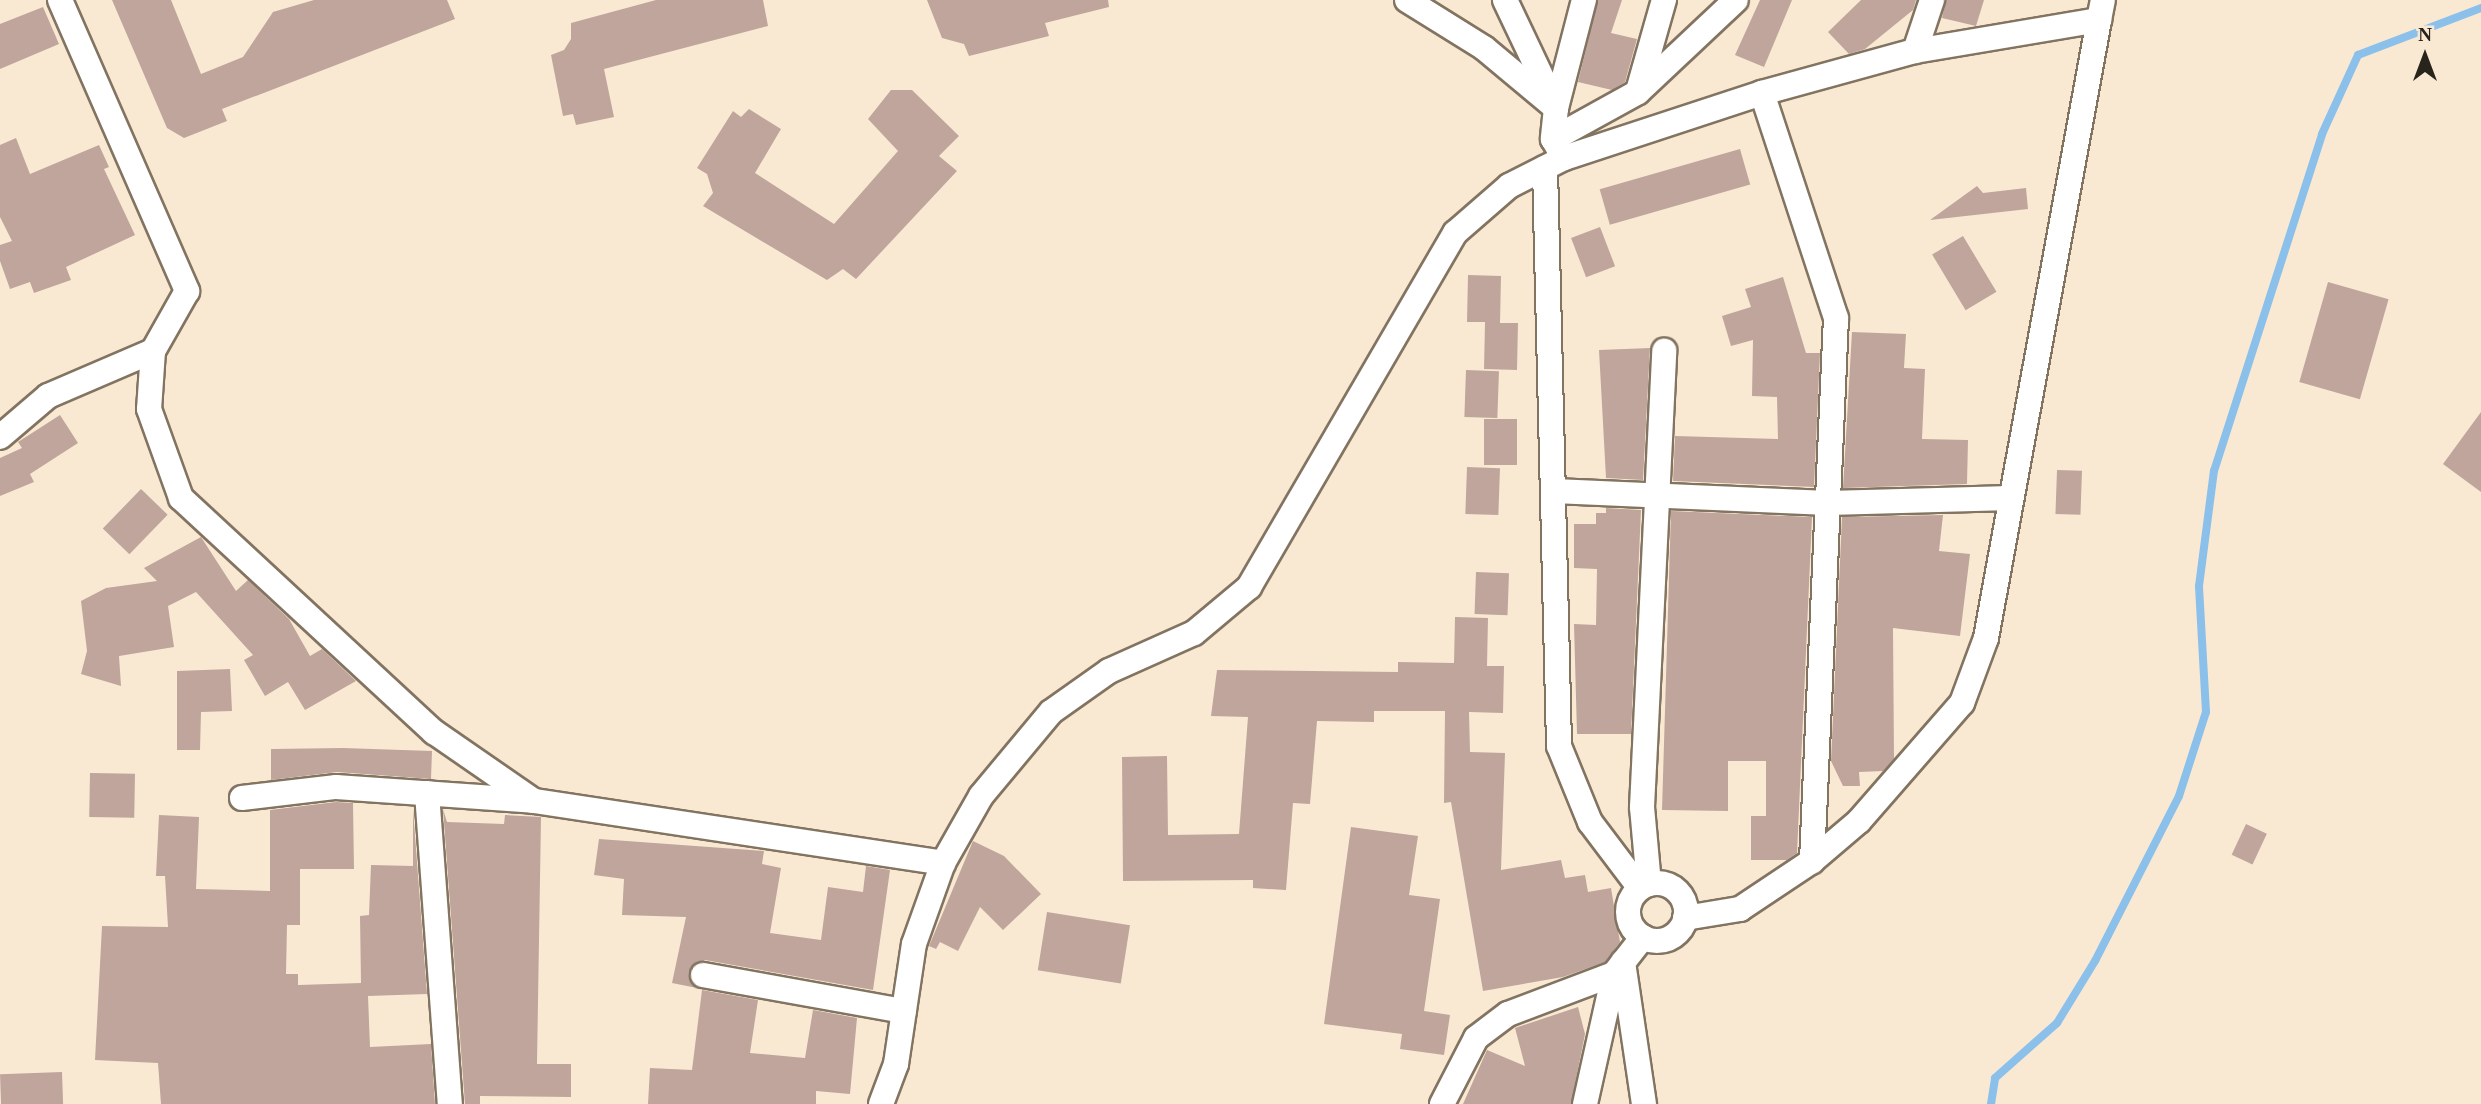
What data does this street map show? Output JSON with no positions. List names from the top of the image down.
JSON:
{
  "north": "top"
}
